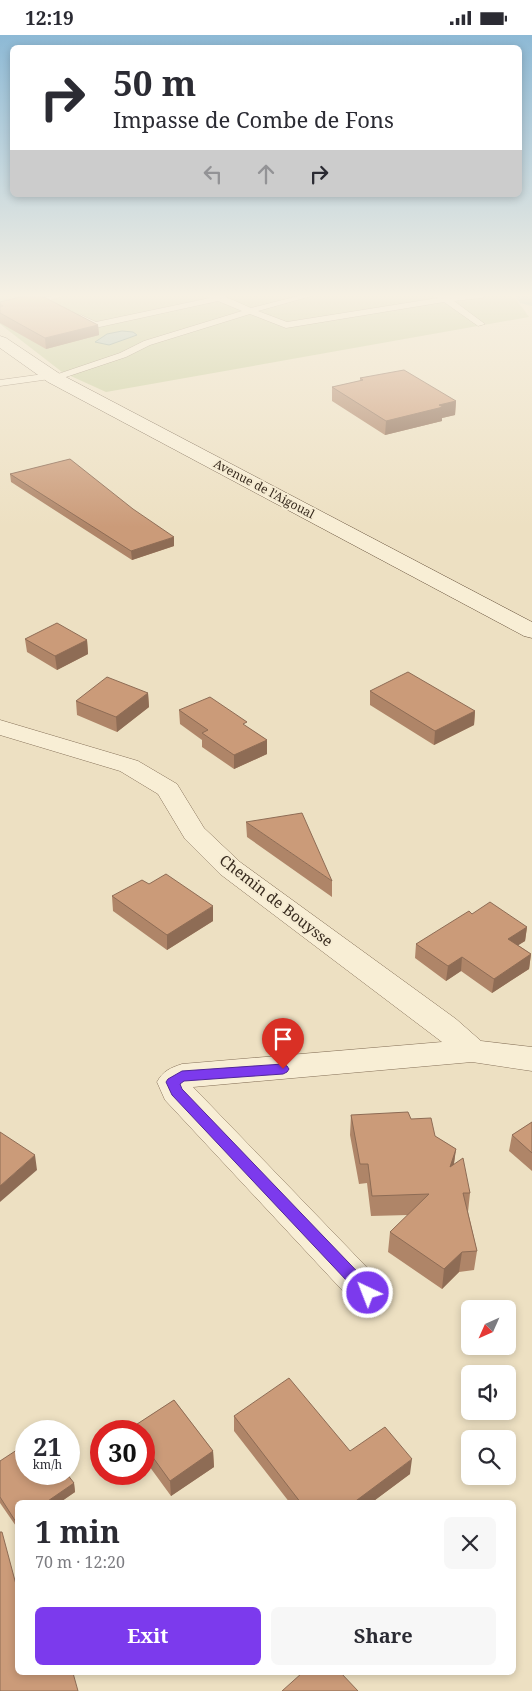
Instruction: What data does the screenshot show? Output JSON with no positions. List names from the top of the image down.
{
  "streets": {
    "street": ["Avenue de l'Aigoual", "Chemin de Bouysse"]
  },
  "north": "bottom left",
  "page": {
    "status": "12:19",
    "turn": ["50 m", "Impasse de Combe de Fons"],
    "speed": "21 km/h",
    "limit": "30",
    "heading": ["1 min", "70 m · 12:20"],
    "buttons": ["Exit", "Share"]
  }
}
